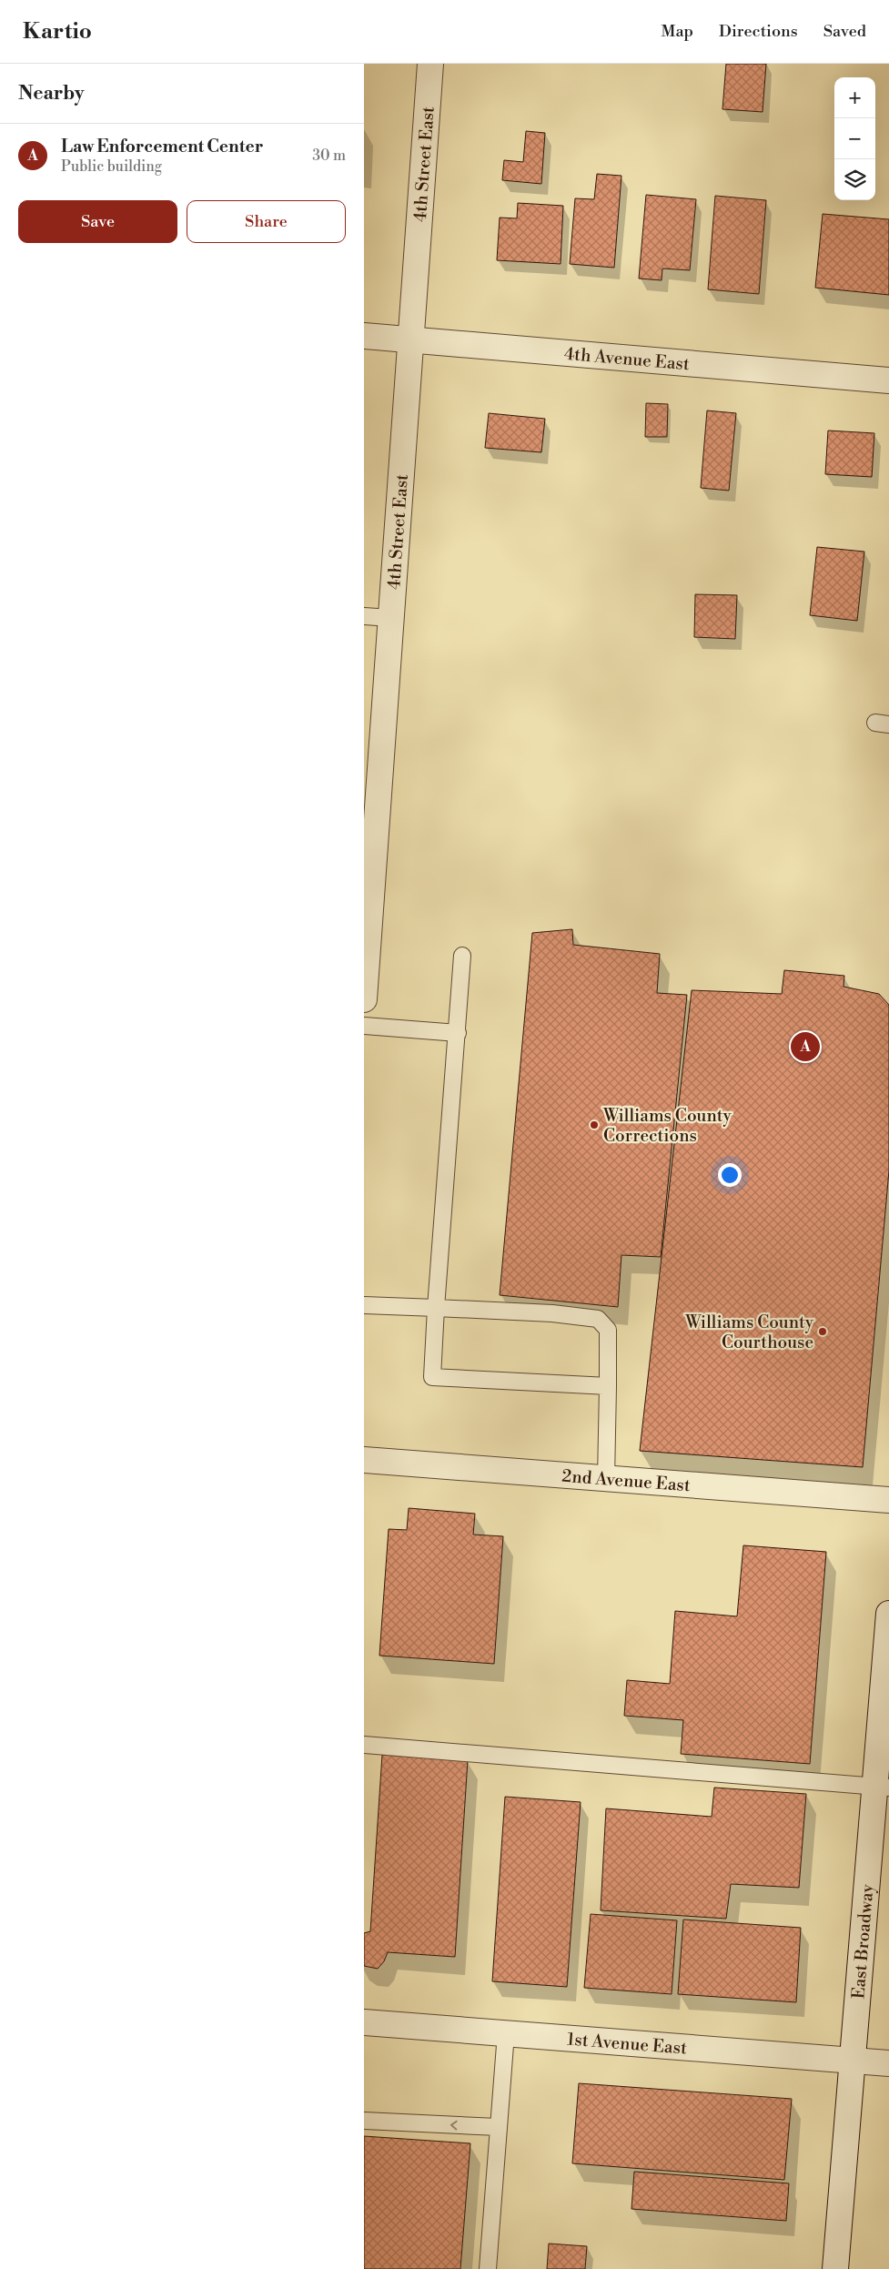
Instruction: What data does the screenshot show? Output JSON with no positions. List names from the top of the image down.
{
  "streets": {
    "street": [
      "4th Street East",
      "4th Avenue East",
      "2nd Avenue East",
      "East Broadway",
      "1st Avenue East"
    ]
  },
  "crossings": [
    ["4th Street East", "4th Avenue East"],
    ["East Broadway", "1st Avenue East"]
  ],
  "places": ["Williams County Corrections", "Williams County Courthouse"],
  "page": {
    "header": "Kartio",
    "nav": ["Map", "Directions", "Saved"],
    "heading": "Nearby",
    "map_buttons": ["+", "−"],
    "list": [
      {
        "mark": "A",
        "name": "Law Enforcement Center",
        "note": "Public building",
        "value": "30 m"
      }
    ],
    "buttons": ["Save", "Share"],
    "pins": "A"
  }
}
